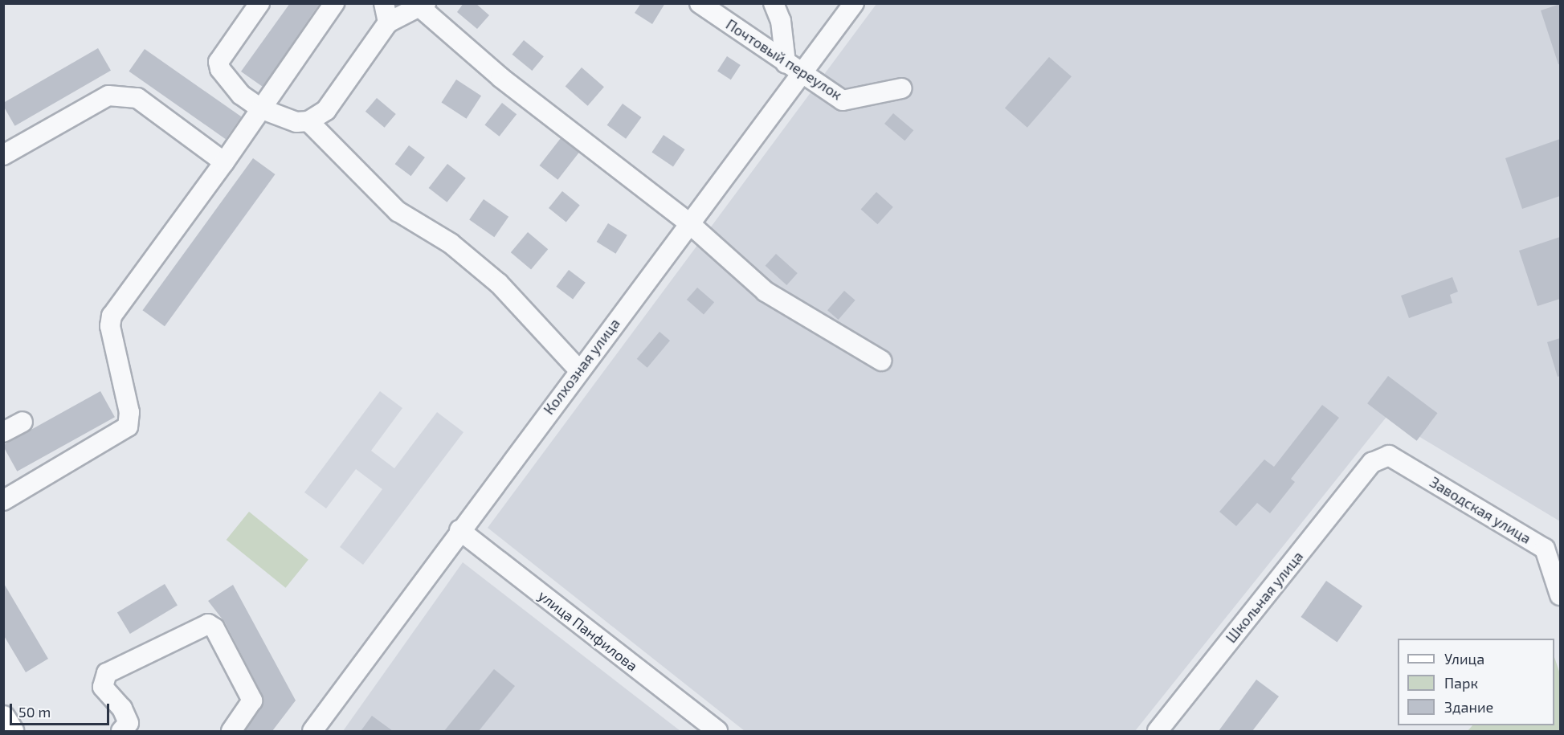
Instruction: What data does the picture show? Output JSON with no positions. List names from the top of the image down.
{
  "streets": {
    "street": [
      "Почтовый переулок",
      "Колхозная улица",
      "Заводская улица",
      "Школьная улица",
      "улица Панфилова"
    ]
  },
  "crossings": [
    ["Почтовый переулок", "Колхозная улица"],
    ["Колхозная улица", "улица Панфилова"],
    ["Заводская улица", "Школьная улица"]
  ],
  "legend": ["Улица", "Парк", "Здание"],
  "scale_bar": "50 m"
}
